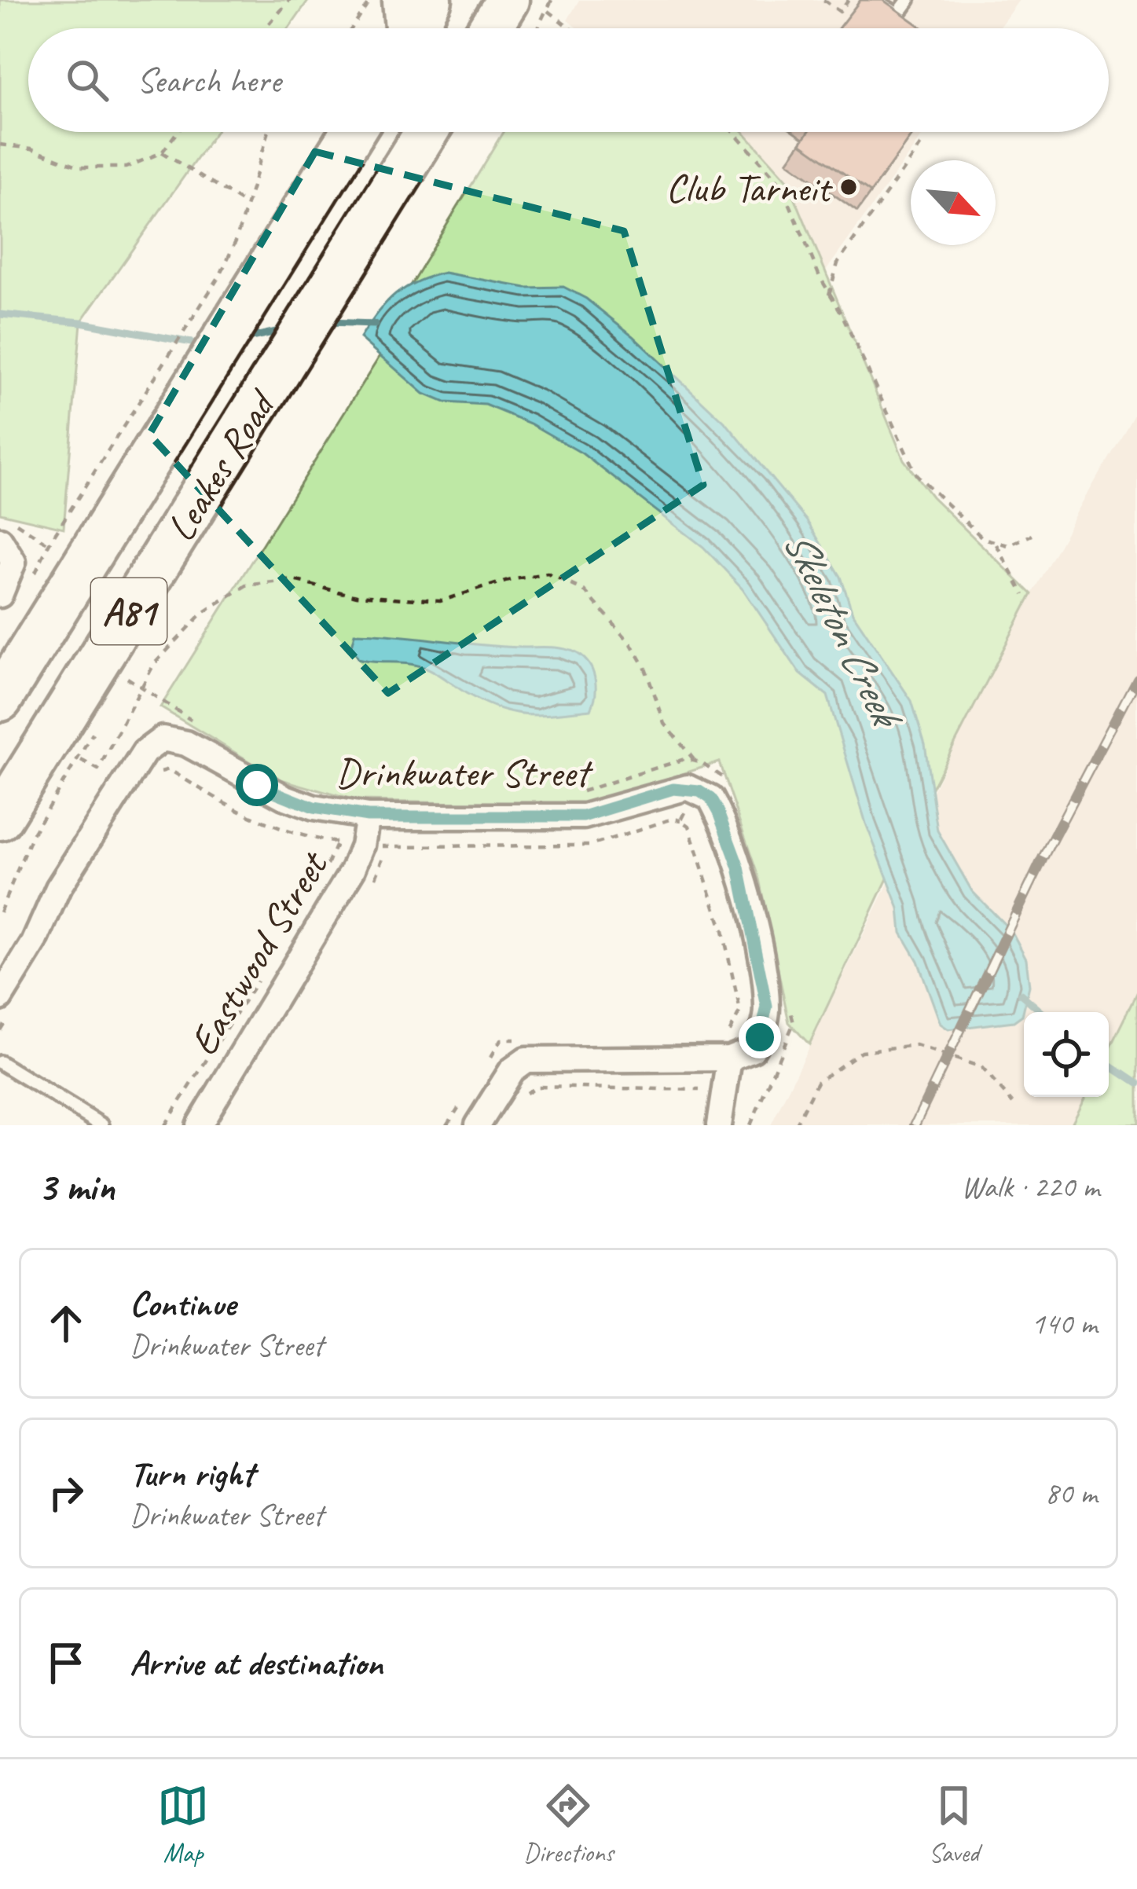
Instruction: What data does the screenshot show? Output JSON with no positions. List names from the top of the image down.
{
  "streets": {
    "highway": ["Leakes Road", "A81"],
    "street": ["Drinkwater Street", "Eastwood Street"]
  },
  "crossings": [
    ["Drinkwater Street", "Eastwood Street"]
  ],
  "water": ["Skeleton Creek"],
  "places": ["Club Tarneit"],
  "north": "bottom right",
  "page": {
    "search": "Search here",
    "heading": ["3 min", "Walk · 220 m"],
    "list": [
      ["Continue", "Drinkwater Street", "140 m"],
      ["Turn right", "Drinkwater Street", "80 m"],
      "Arrive at destination"
    ],
    "nav": ["Map", "Directions", "Saved"]
  }
}
